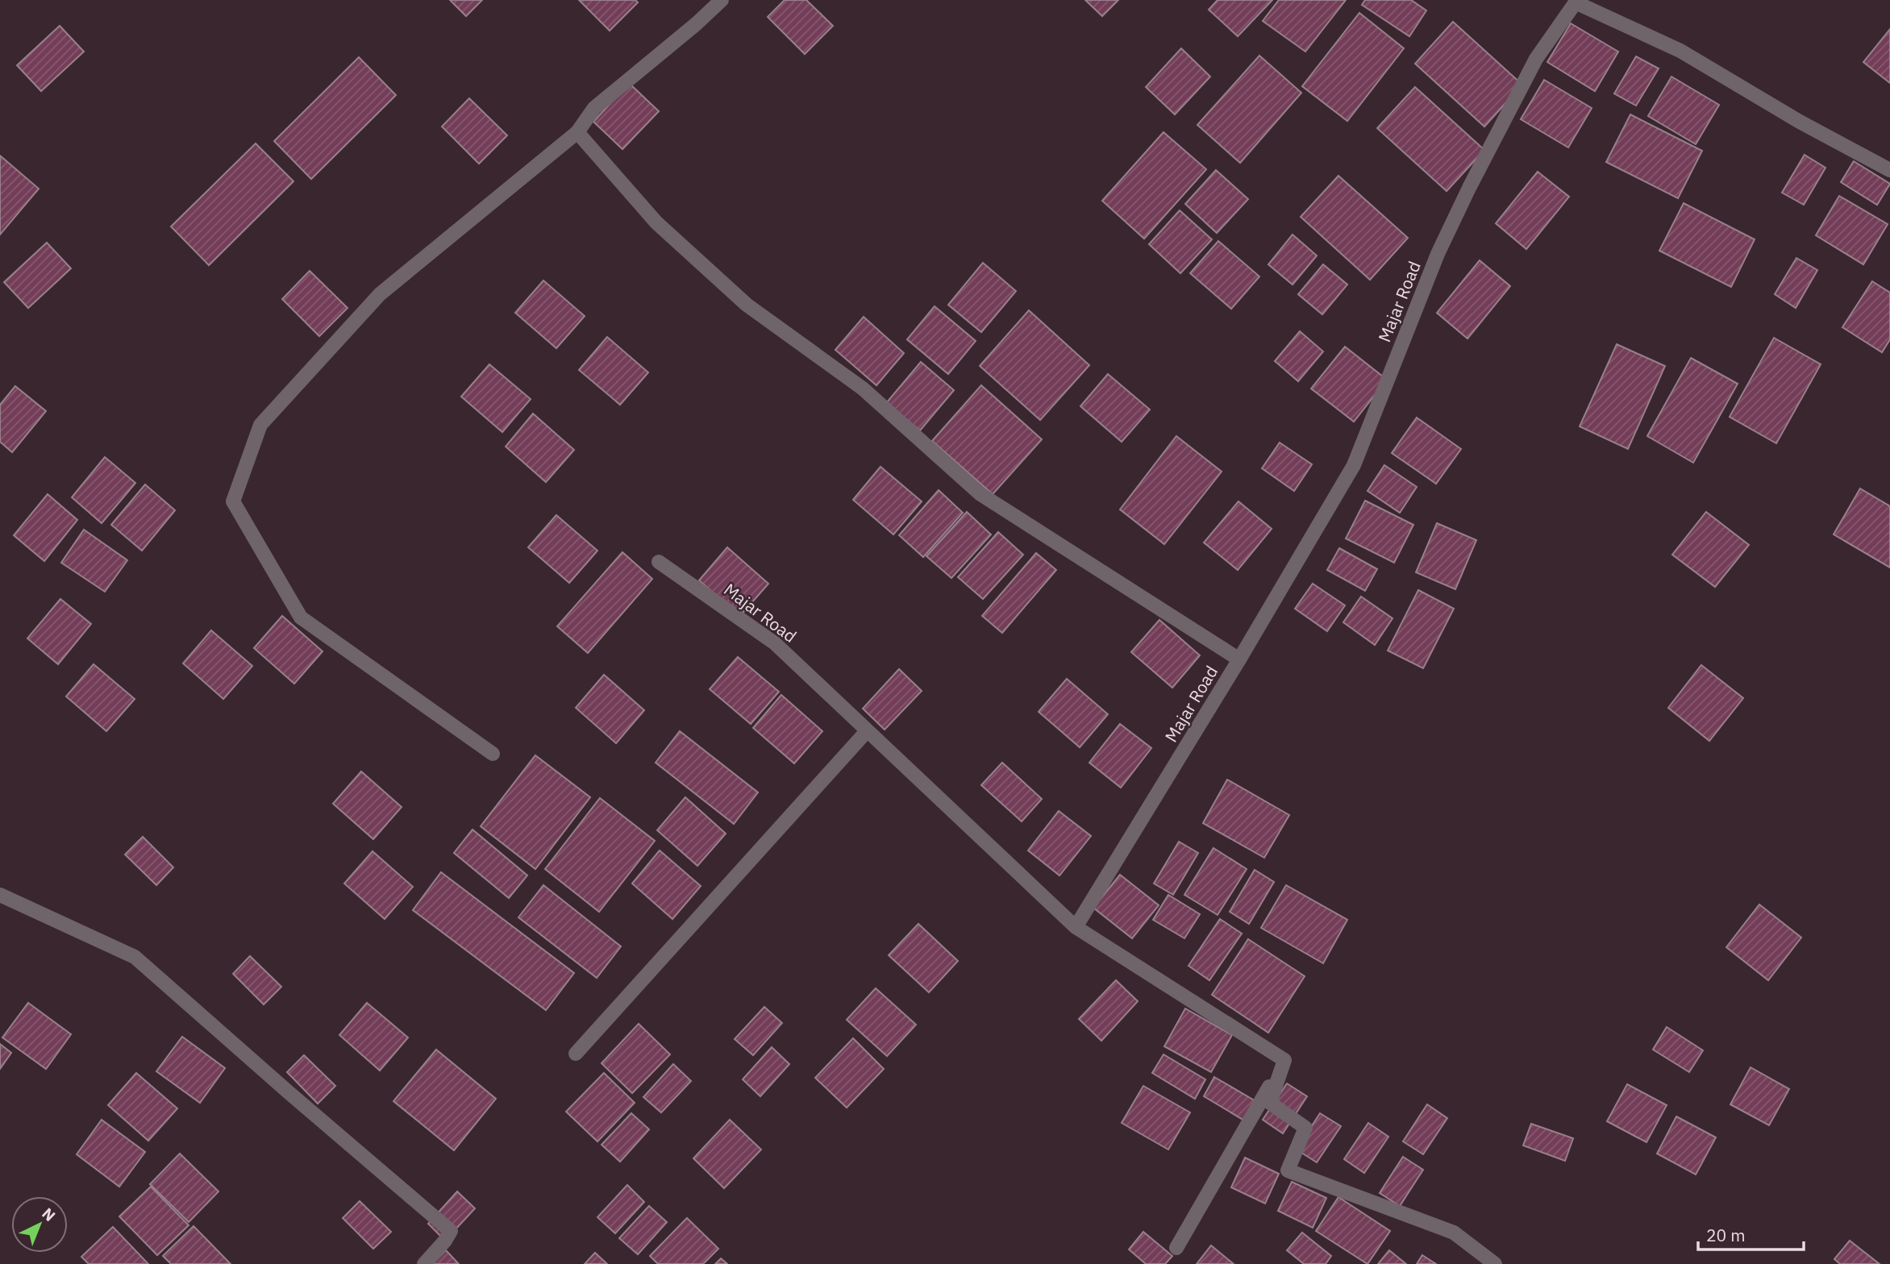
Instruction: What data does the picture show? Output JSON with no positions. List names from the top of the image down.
{
  "streets": {
    "street": ["Majar Road"]
  },
  "scale_bar": "20 m",
  "north": "top right"
}
